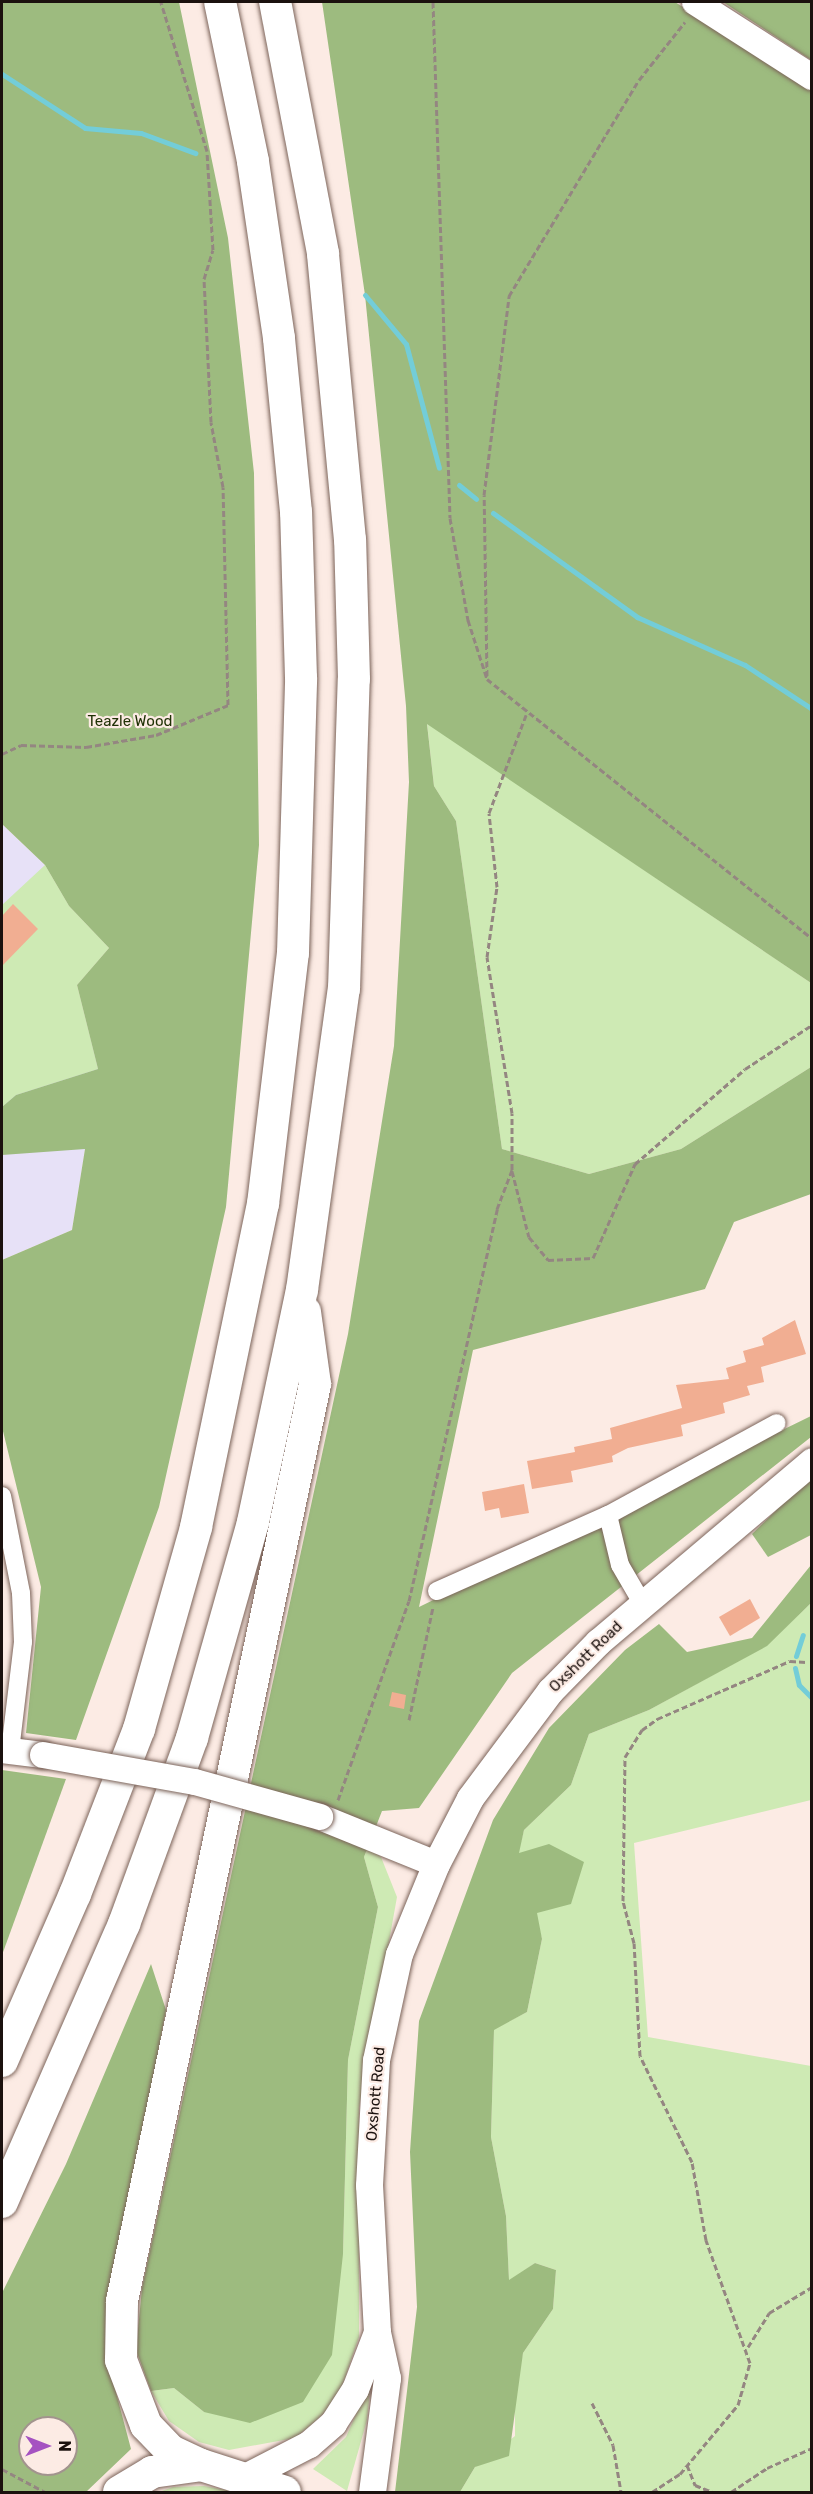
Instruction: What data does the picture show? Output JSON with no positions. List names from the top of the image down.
{
  "streets": {
    "main road": ["Oxshott Road"]
  },
  "parks": ["Teazle Wood"],
  "north": "right"
}
